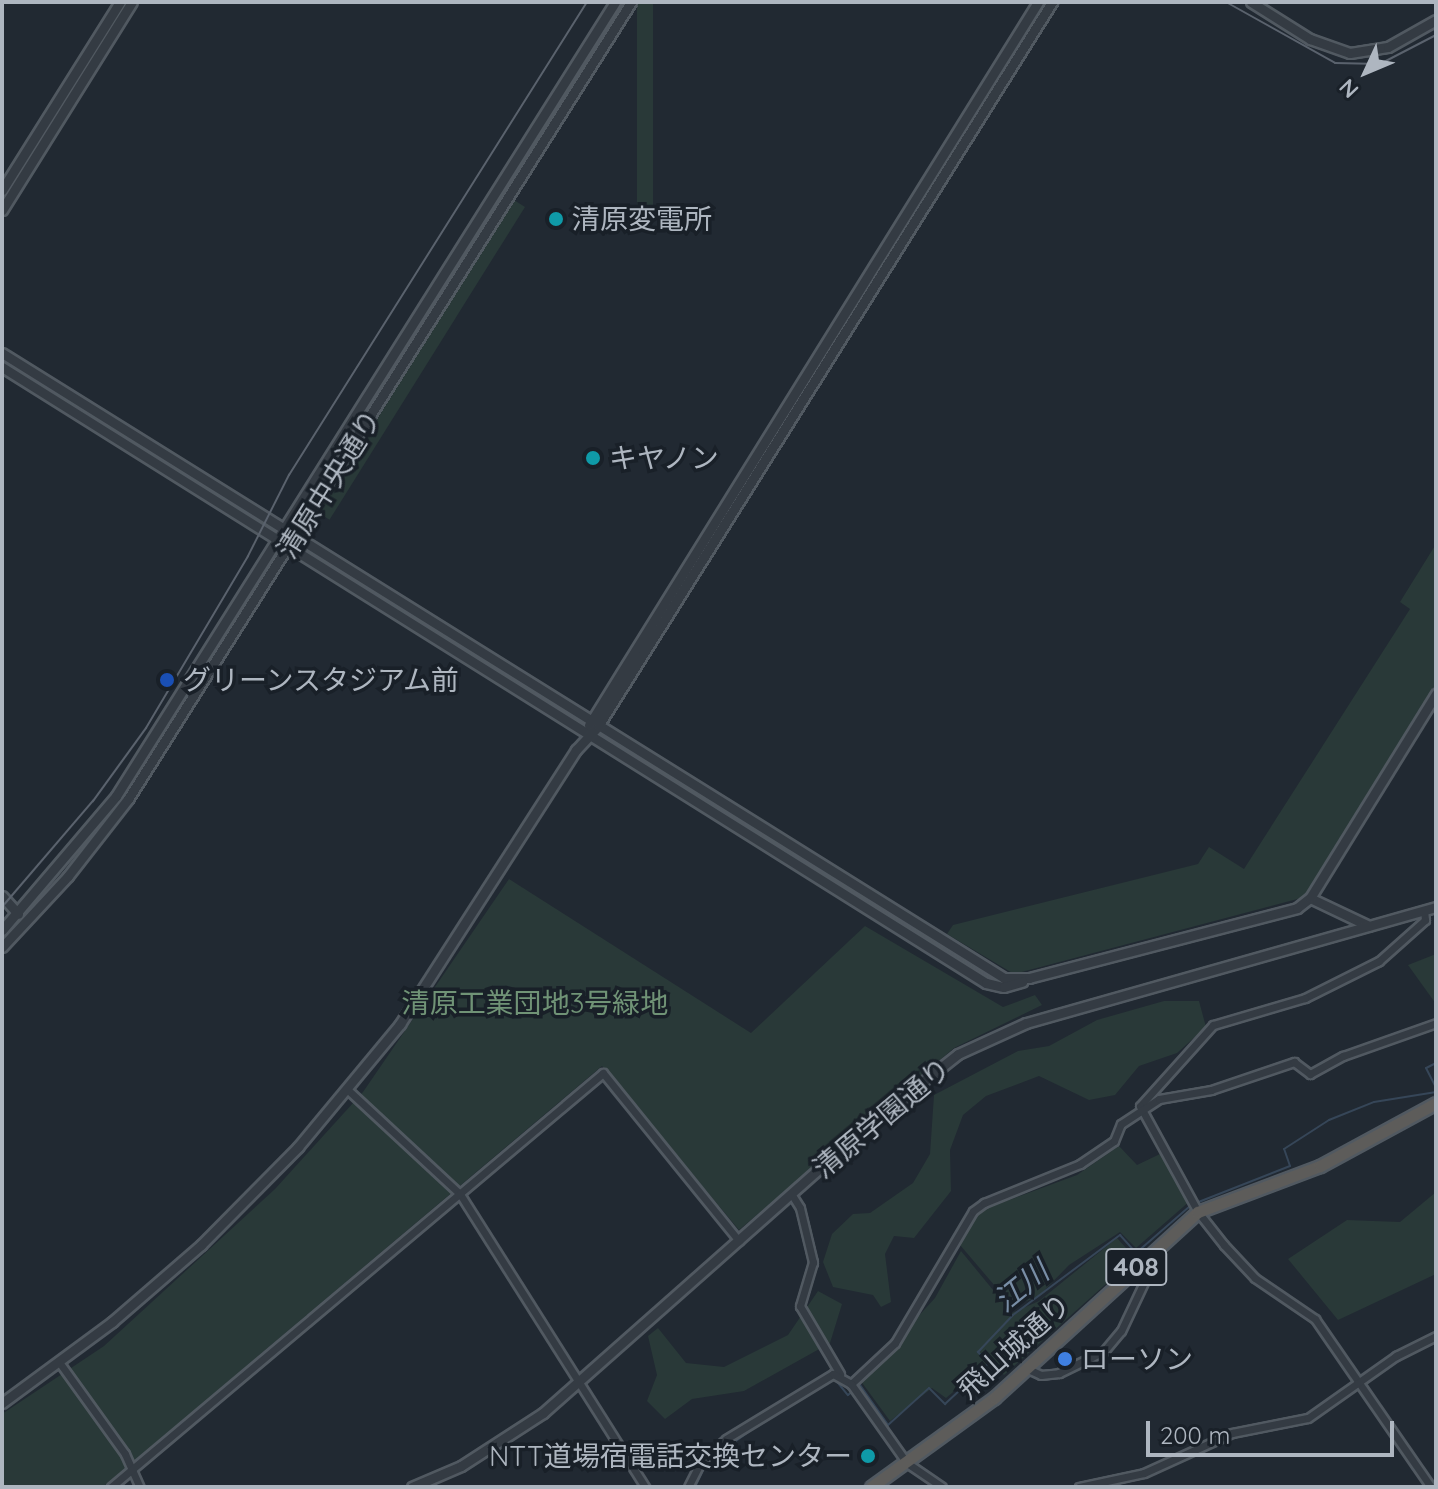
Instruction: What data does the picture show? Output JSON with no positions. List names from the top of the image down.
{
  "streets": {
    "highway": ["408", "飛山城通り"],
    "street": ["清原中央通り", "清原学園通り"]
  },
  "water": ["江川"],
  "parks": ["清原工業団地3号緑地"],
  "places": [
    "清原変電所",
    "キヤノン",
    "グリーンスタジアム前",
    "ローソン",
    "NTT道場宿電話交換センター"
  ],
  "scale_bar": "200 m",
  "north": "bottom left"
}
